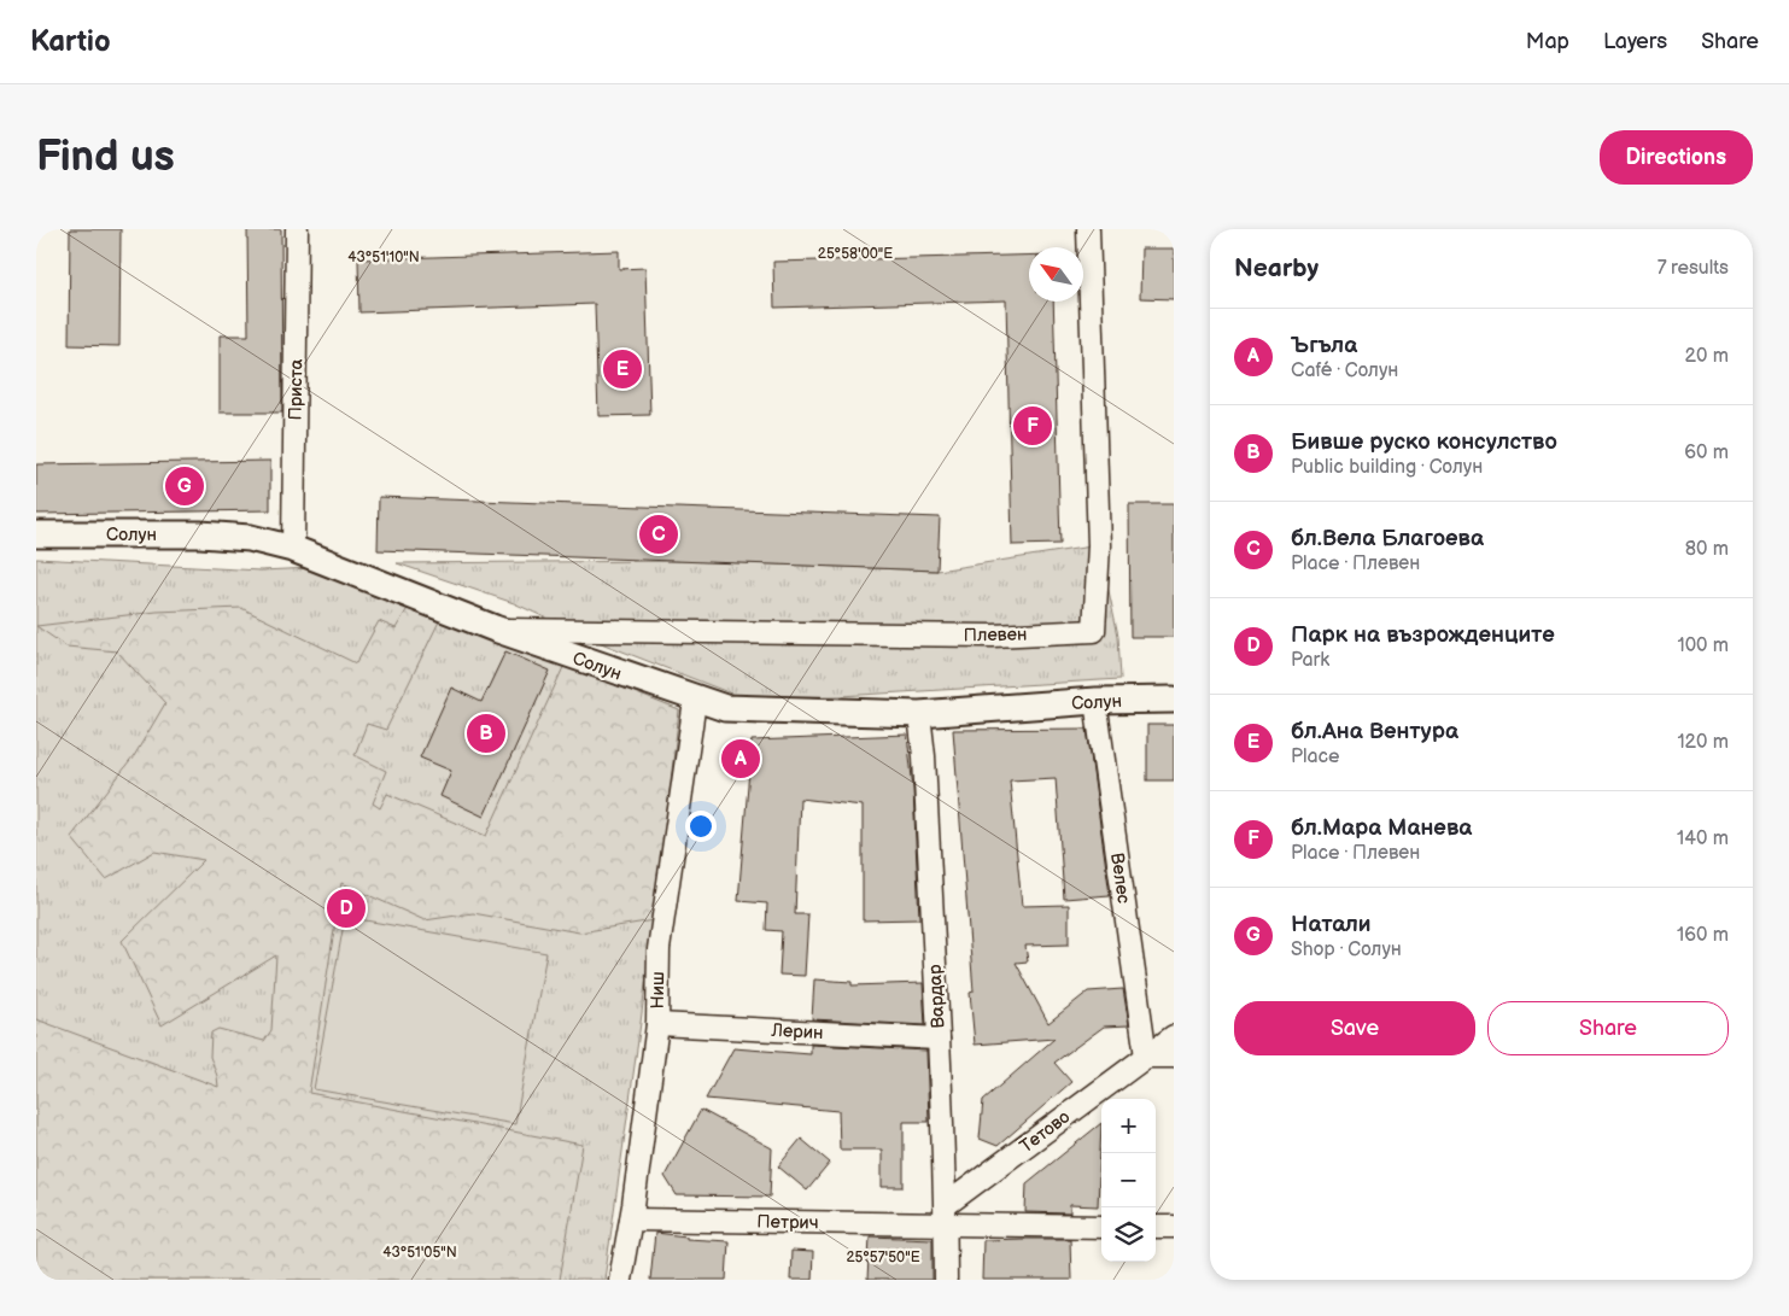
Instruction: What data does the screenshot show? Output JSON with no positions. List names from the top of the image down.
{
  "streets": {
    "street": [
      "Приста",
      "Солун",
      "Плевен",
      "Велес",
      "Ниш",
      "Вардар",
      "Лерин",
      "Тетово",
      "Петрич"
    ]
  },
  "crossings": [
    ["Приста", "Солун"],
    ["Солун", "Плевен"],
    ["Солун", "Велес"],
    ["Солун", "Ниш"],
    ["Солун", "Вардар"],
    ["Велес", "Тетово"],
    ["Ниш", "Лерин"],
    ["Ниш", "Петрич"],
    ["Вардар", "Лерин"],
    ["Вардар", "Тетово"],
    ["Вардар", "Петрич"],
    ["Тетово", "Петрич"]
  ],
  "north": "top left",
  "page": {
    "header": "Kartio",
    "nav": ["Map", "Layers", "Share"],
    "buttons": [
      "Directions",
      ["Save", "Share"]
    ],
    "title": "Find us",
    "heading": ["Nearby", "7 results"],
    "list": [
      {
        "mark": "A",
        "name": "Ъгъла",
        "note": "Café · Солун",
        "value": "20 m"
      },
      {
        "mark": "B",
        "name": "Бивше руско консулство",
        "note": "Public building · Солун",
        "value": "60 m"
      },
      {
        "mark": "C",
        "name": "бл.Вела Благоева",
        "note": "Place · Плевен",
        "value": "80 m"
      },
      {
        "mark": "D",
        "name": "Парк на възрожденците",
        "note": "Park",
        "value": "100 m"
      },
      {
        "mark": "E",
        "name": "бл.Ана Вентура",
        "note": "Place",
        "value": "120 m"
      },
      {
        "mark": "F",
        "name": "бл.Мара Манева",
        "note": "Place · Плевен",
        "value": "140 m"
      },
      {
        "mark": "G",
        "name": "Натали",
        "note": "Shop · Солун",
        "value": "160 m"
      }
    ],
    "pins": [
      "E",
      "F",
      "G",
      "C",
      "B",
      "A",
      "D"
    ],
    "map_buttons": ["+", "−"]
  },
  "coordinates": [
    "25°58'00\"E",
    "43°51'10\"N",
    "43°51'05\"N",
    "25°57'50\"E"
  ]
}
